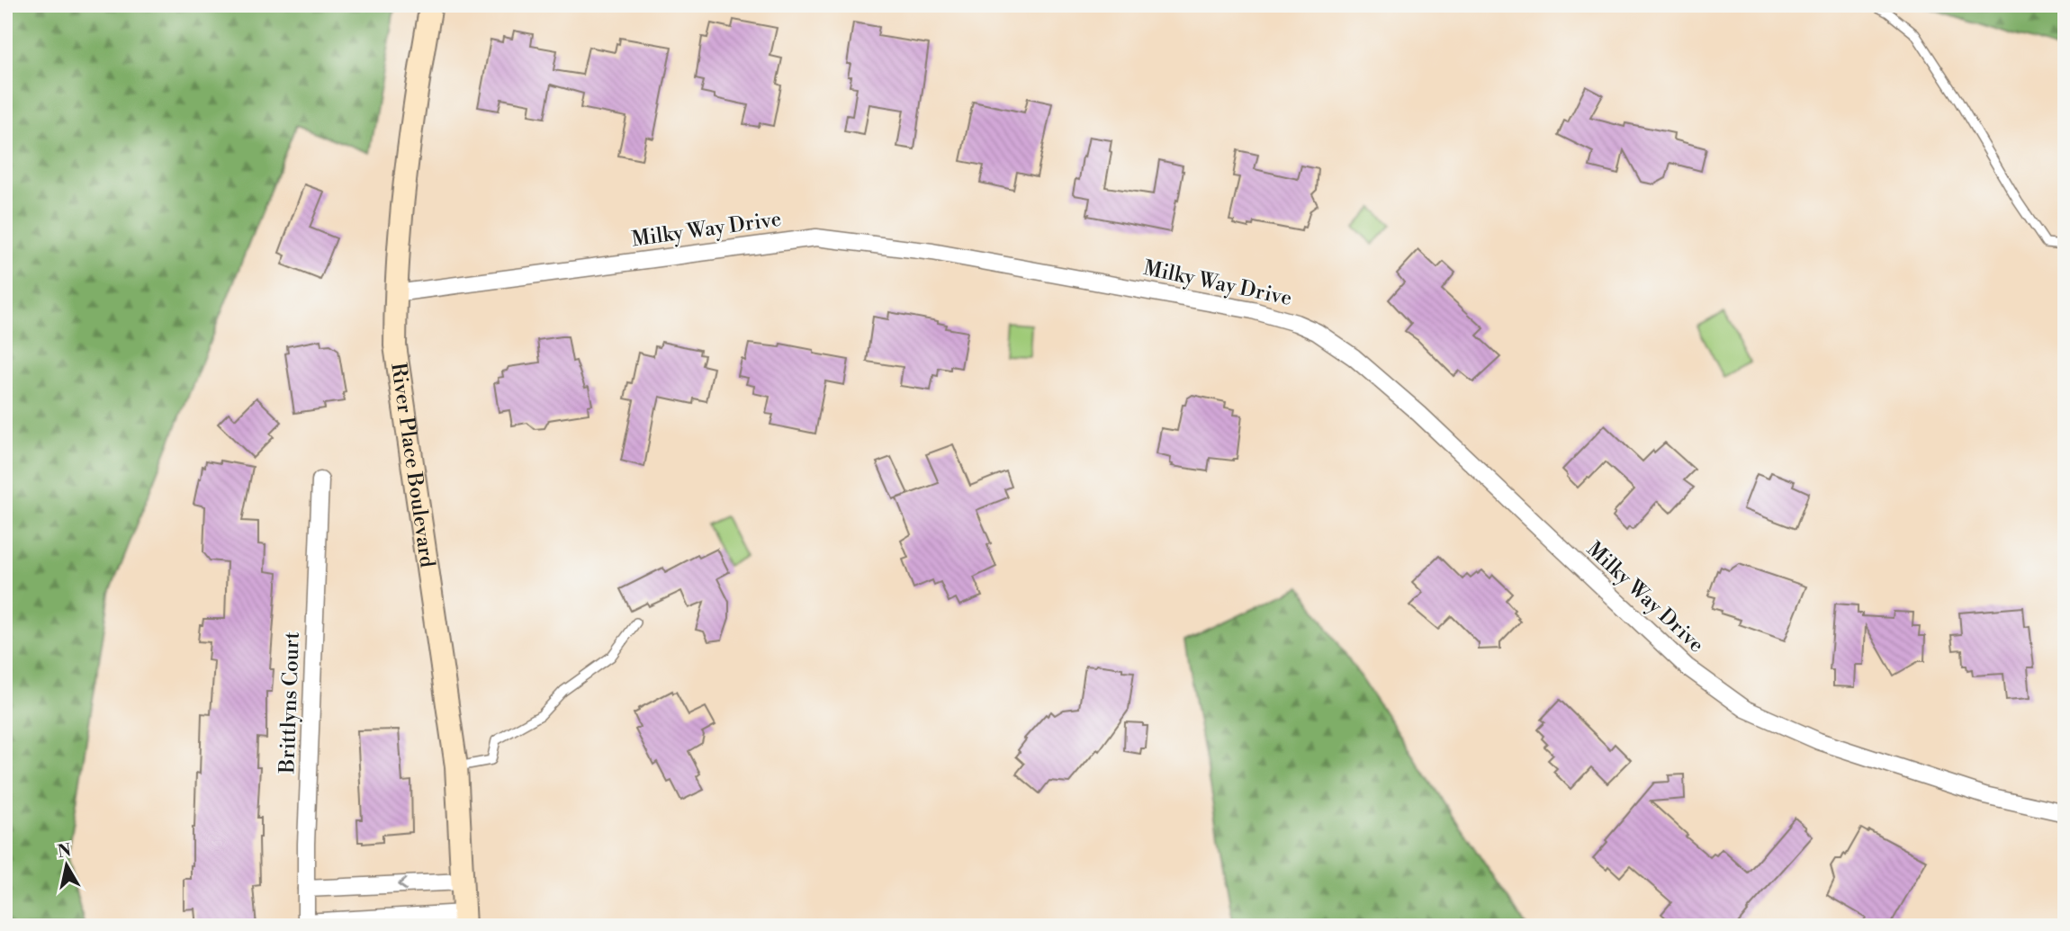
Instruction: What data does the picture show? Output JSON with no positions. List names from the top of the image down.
{
  "streets": {
    "street": ["Milky Way Drive", "River Place Boulevard", "Brittlyns Court"]
  },
  "crossings": [
    ["Milky Way Drive", "River Place Boulevard"]
  ],
  "north": "top"
}
